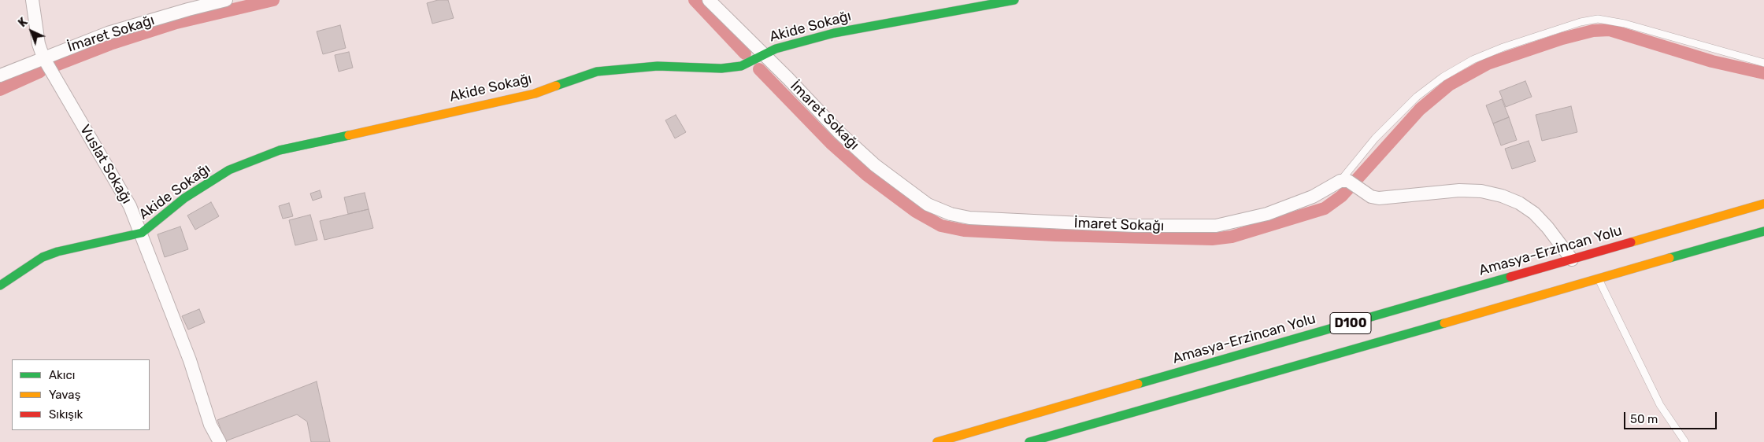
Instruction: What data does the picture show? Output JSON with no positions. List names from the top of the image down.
{
  "streets": {
    "main road": ["Akide Sokağı", "Amasya-Erzincan Yolu", "D100"],
    "street": ["İmaret Sokağı", "Vuslat Sokağı"]
  },
  "crossings": [
    ["Akide Sokağı", "İmaret Sokağı"],
    ["Akide Sokağı", "Vuslat Sokağı"],
    ["İmaret Sokağı", "Vuslat Sokağı"]
  ],
  "legend": ["Akıcı", "Yavaş", "Sıkışık"],
  "scale_bar": "50 m",
  "north": "top left"
}
